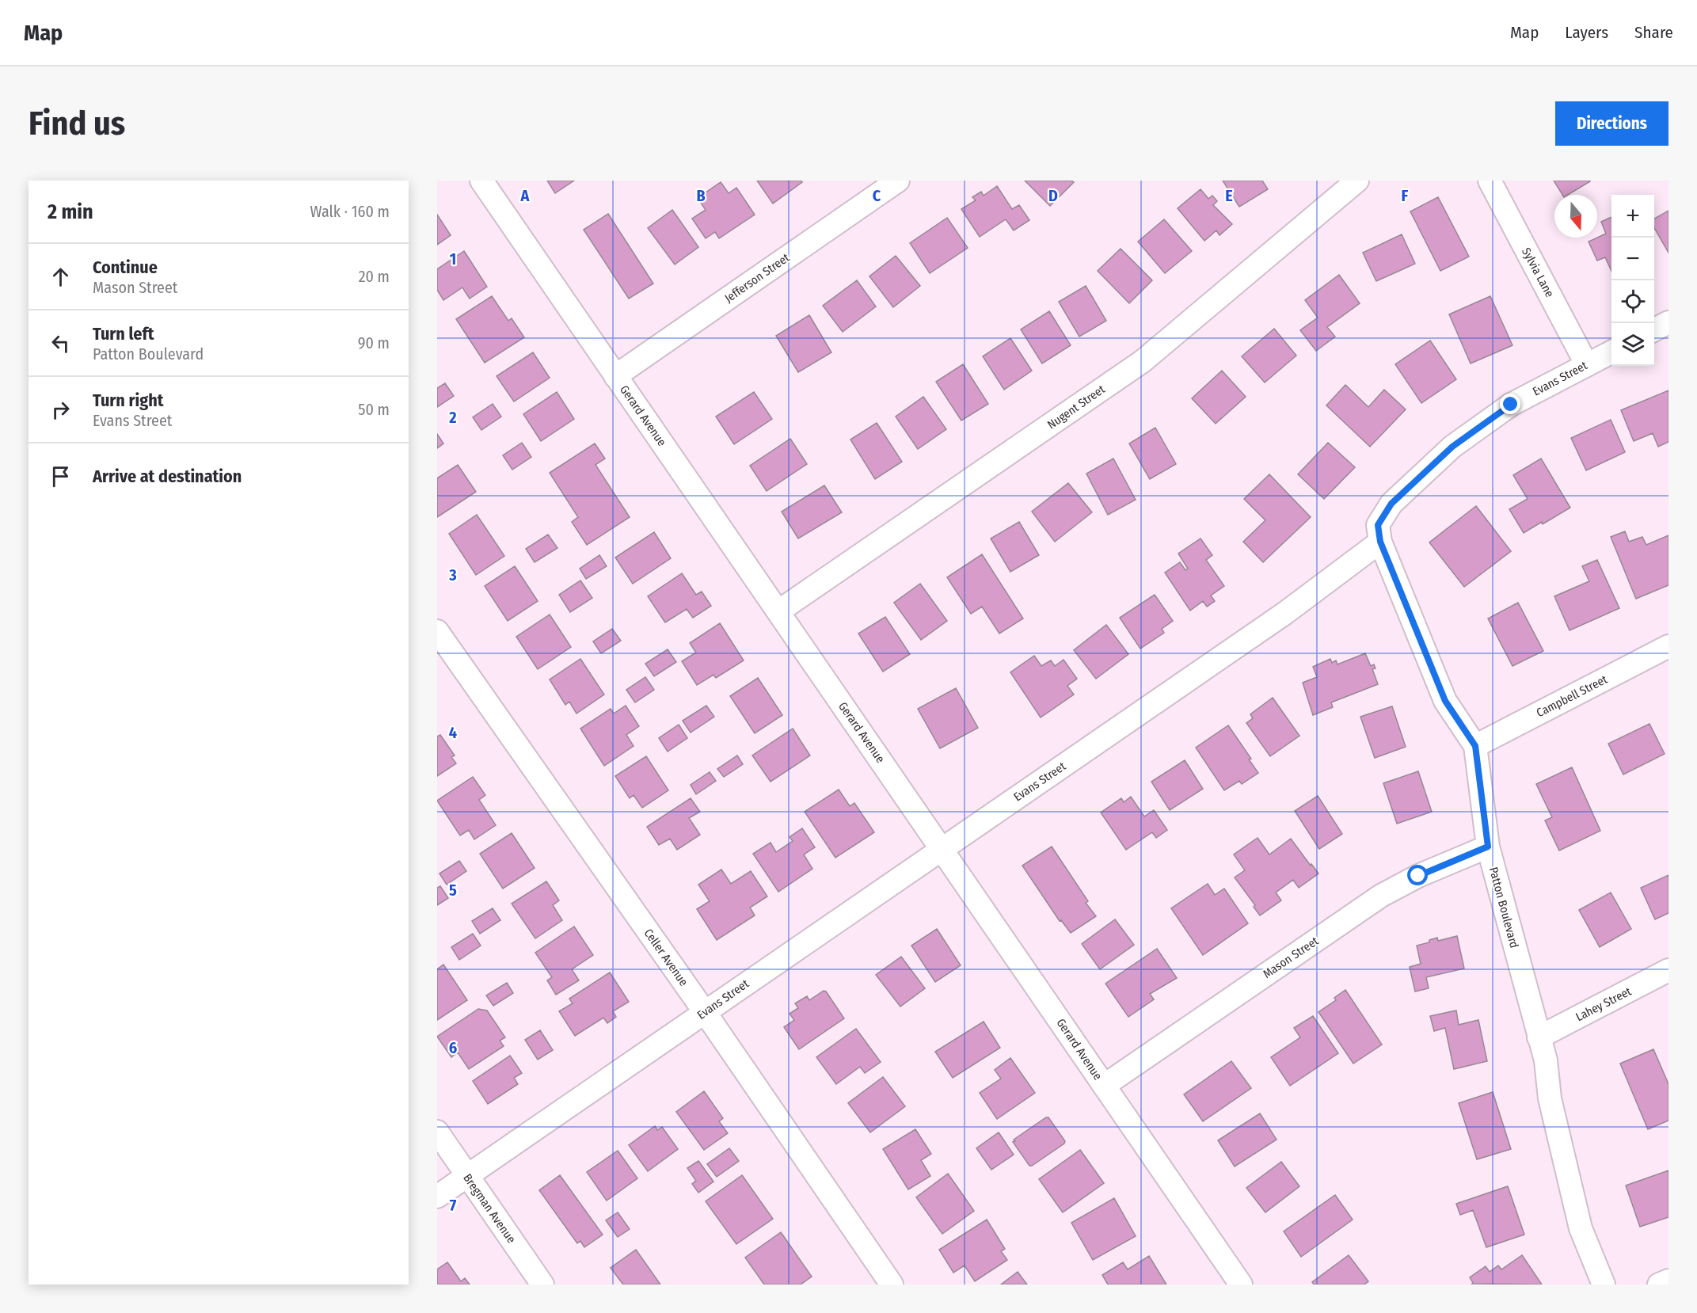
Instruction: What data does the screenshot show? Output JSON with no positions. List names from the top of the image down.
{
  "streets": {
    "street": [
      "Sylvia Lane",
      "Jefferson Street",
      "Evans Street",
      "Nugent Street",
      "Gerard Avenue",
      "Campbell Street",
      "Patton Boulevard",
      "Celler Avenue",
      "Mason Street",
      "Lahey Street",
      "Bregman Avenue"
    ]
  },
  "crossings": [
    ["Sylvia Lane", "Evans Street"],
    ["Jefferson Street", "Gerard Avenue"],
    ["Evans Street", "Gerard Avenue"],
    ["Evans Street", "Patton Boulevard"],
    ["Evans Street", "Celler Avenue"],
    ["Evans Street", "Bregman Avenue"],
    ["Nugent Street", "Gerard Avenue"],
    ["Gerard Avenue", "Mason Street"],
    ["Campbell Street", "Patton Boulevard"],
    ["Patton Boulevard", "Mason Street"],
    ["Patton Boulevard", "Lahey Street"]
  ],
  "north": "bottom",
  "page": {
    "header": "Map",
    "nav": ["Map", "Layers", "Share"],
    "buttons": "Directions",
    "title": "Find us",
    "heading": ["2 min", "Walk · 160 m"],
    "map_buttons": ["+", "−"],
    "list": [
      ["Continue", "Mason Street", "20 m"],
      ["Turn left", "Patton Boulevard", "90 m"],
      ["Turn right", "Evans Street", "50 m"],
      "Arrive at destination"
    ]
  },
  "grid": {
    "columns": [
      "A",
      "B",
      "C",
      "D",
      "E",
      "F"
    ],
    "rows": [
      "1",
      "2",
      "3",
      "4",
      "5",
      "6",
      "7"
    ]
  }
}
